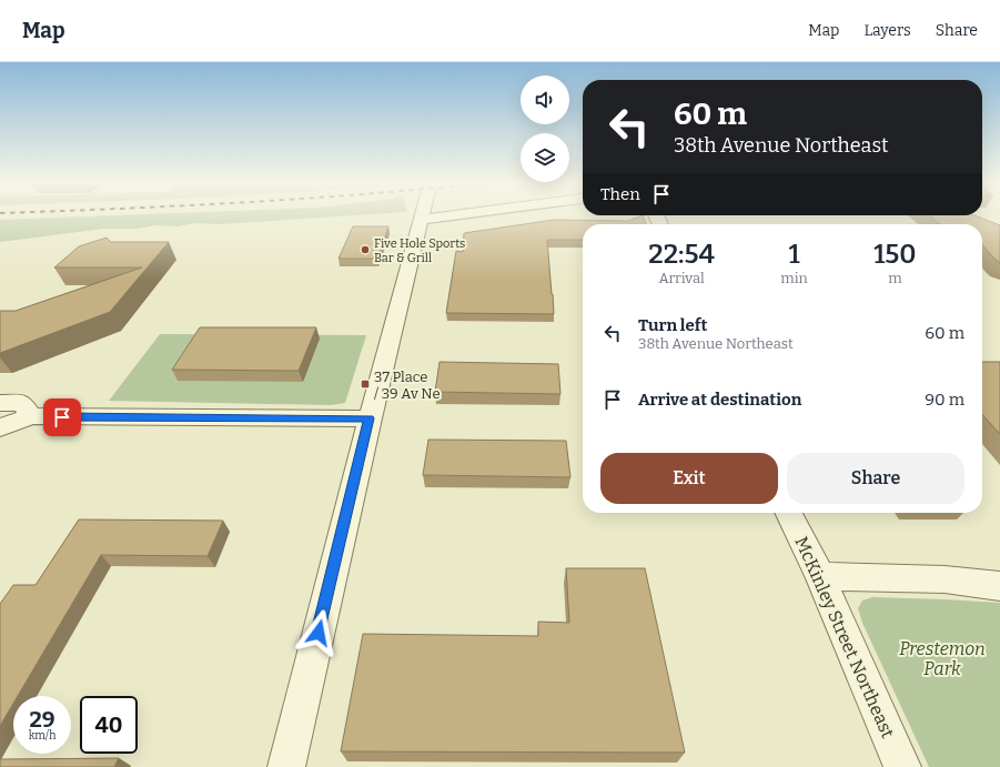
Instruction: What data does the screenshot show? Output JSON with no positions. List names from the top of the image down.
{
  "streets": {
    "street": ["McKinley Street Northeast"]
  },
  "parks": ["Prestemon Park"],
  "places": {
    "other": ["Five Hole Sports Bar & Grill"],
    "transit": ["37 Place / 39 Av Ne"]
  },
  "page": {
    "header": "Map",
    "nav": ["Map", "Layers", "Share"],
    "turn": ["60 m", "38th Avenue Northeast"],
    "then": "Then",
    "eta": [
      "22:54",
      "Arrival",
      "1",
      "min",
      "150",
      "m"
    ],
    "list": [
      {
        "name": "Turn left",
        "note": "38th Avenue Northeast",
        "value": "60 m"
      },
      {
        "name": "Arrive at destination",
        "value": "90 m"
      }
    ],
    "buttons": ["Exit", "Share"],
    "speed": "29 km/h",
    "limit": "40"
  }
}
